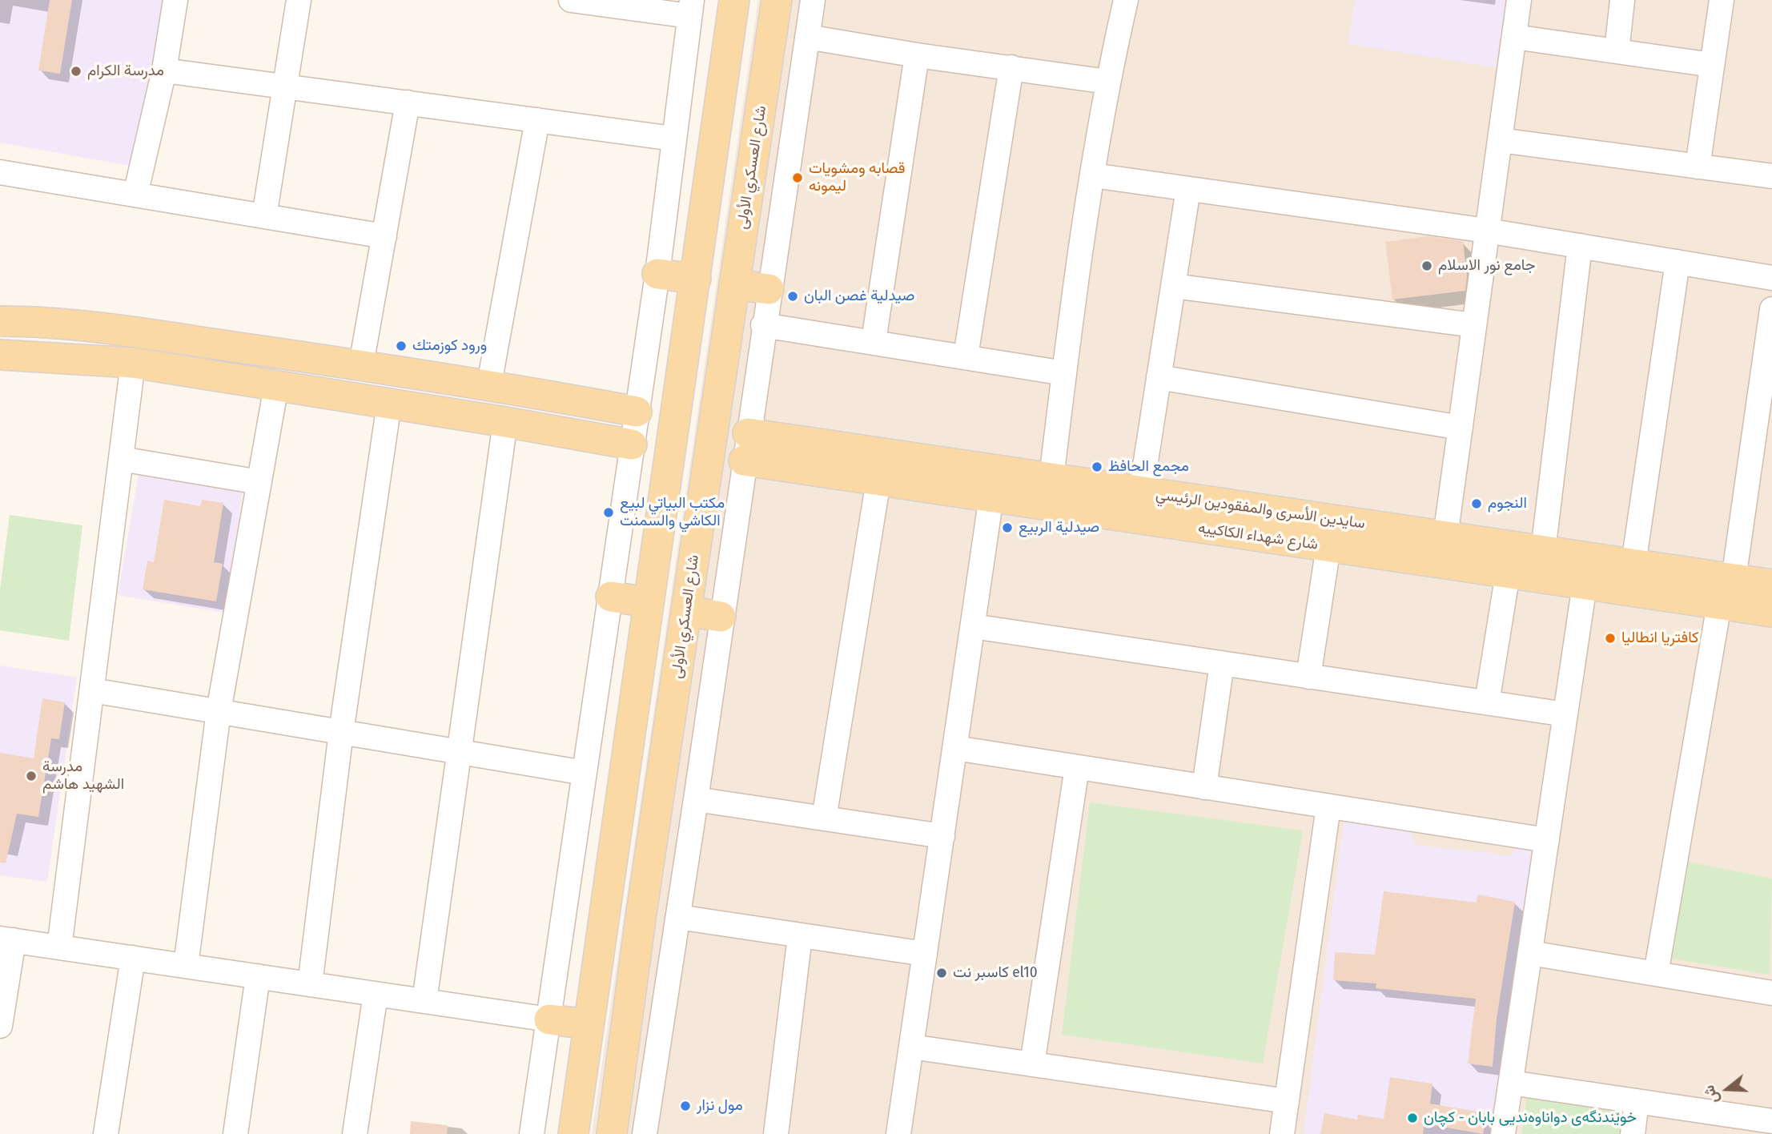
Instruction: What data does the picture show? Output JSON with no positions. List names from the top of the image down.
{
  "streets": {
    "main road": ["شارع العسكري الأولى", "سايدين الأسرى والمفقودين الرئيسي", "شارع شهداء الكاكييه"]
  },
  "crossings": [
    ["سايدين الأسرى والمفقودين الرئيسي", "شارع شهداء الكاكييه"]
  ],
  "places": [
    "مدرسة الكرام",
    "قصابه ومشويات ليمونه",
    "جامع نور الاسلام",
    "صيدلية غصن البان",
    "ورود كوزمتك",
    "مجمع الحافظ",
    "النجوم",
    "مكتب البياتي لبيع الكاشي والسمنت",
    "صيدلية الربيع",
    "كافتريا انطاليا",
    "مدرسة الشهيد هاشم",
    "كاسبر نت el10",
    "مول نزار",
    "خوێندنگەی دواناوەندیی بابان - کچان"
  ],
  "north": "left"
}
